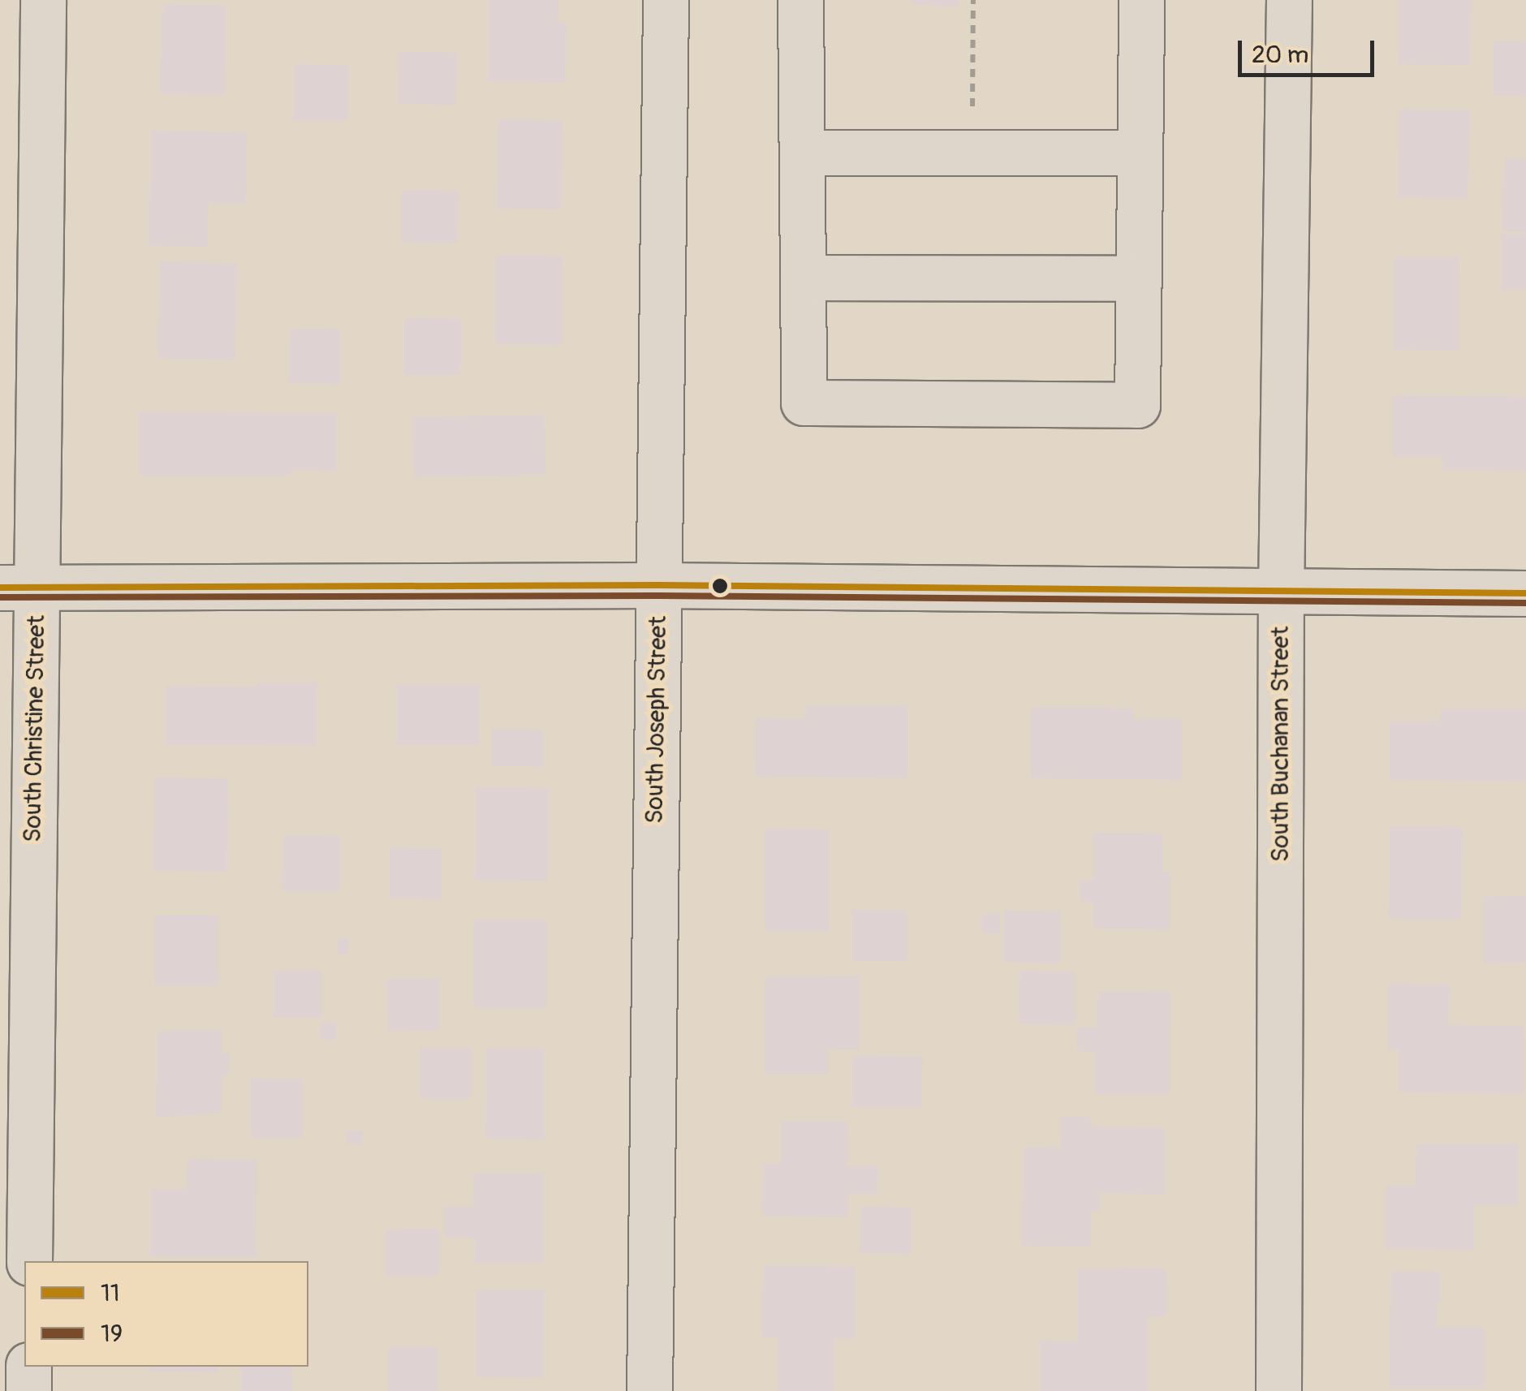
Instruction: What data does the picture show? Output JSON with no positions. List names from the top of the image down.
{
  "streets": {
    "street": ["South Joseph Street", "South Christine Street", "South Buchanan Street"]
  },
  "lines": ["transit line 11", "transit line 19"],
  "legend": ["11", "19"],
  "scale_bar": "20 m"
}
